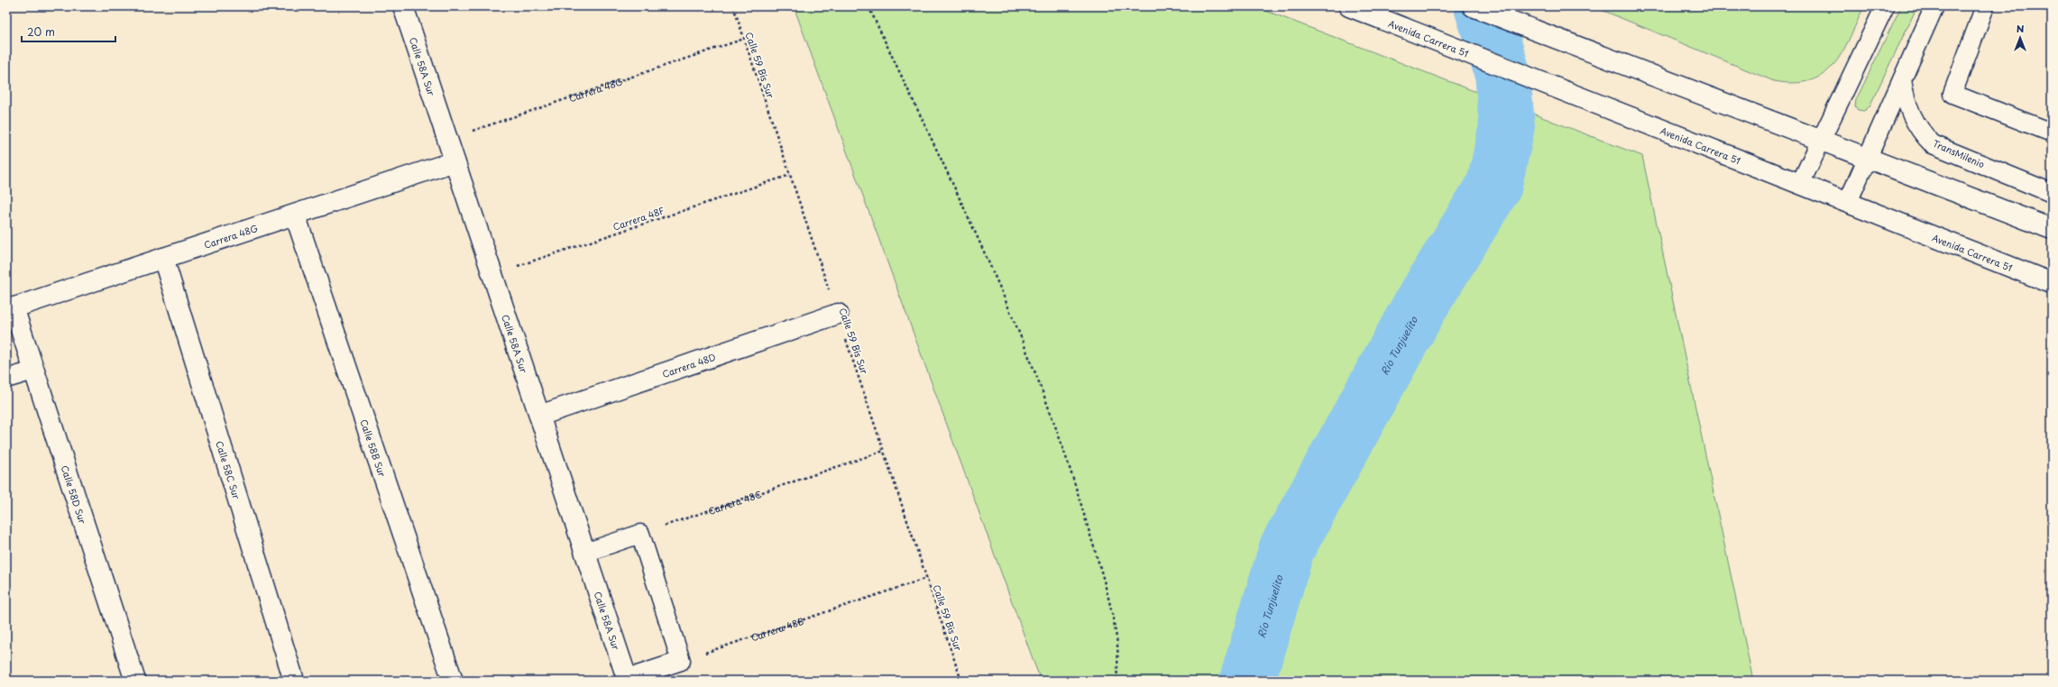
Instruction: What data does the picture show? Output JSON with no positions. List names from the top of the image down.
{
  "streets": {
    "street": [
      "Avenida Carrera 51",
      "Calle 58A Sur",
      "Carrera 48G",
      "Carrera 48D",
      "Calle 58B Sur",
      "Calle 58C Sur",
      "Calle 58D Sur"
    ],
    "lane": ["TransMilenio"],
    "path": [
      "Calle 59 Bis Sur",
      "Carrera 48F",
      "Carrera 48C",
      "Carrera 48B"
    ]
  },
  "crossings": [
    ["Calle 59 Bis Sur", "Carrera 48G"],
    ["Calle 59 Bis Sur", "Carrera 48F"],
    ["Calle 59 Bis Sur", "Carrera 48D"],
    ["Calle 59 Bis Sur", "Carrera 48C"],
    ["Calle 59 Bis Sur", "Carrera 48B"],
    ["Calle 58A Sur", "Carrera 48G"],
    ["Calle 58A Sur", "Carrera 48F"],
    ["Calle 58A Sur", "Carrera 48D"],
    ["Carrera 48G", "Calle 58B Sur"],
    ["Carrera 48G", "Calle 58C Sur"],
    ["Carrera 48G", "Calle 58D Sur"]
  ],
  "water": ["Río Tunjuelito"],
  "scale_bar": "20 m",
  "north": "top"
}
